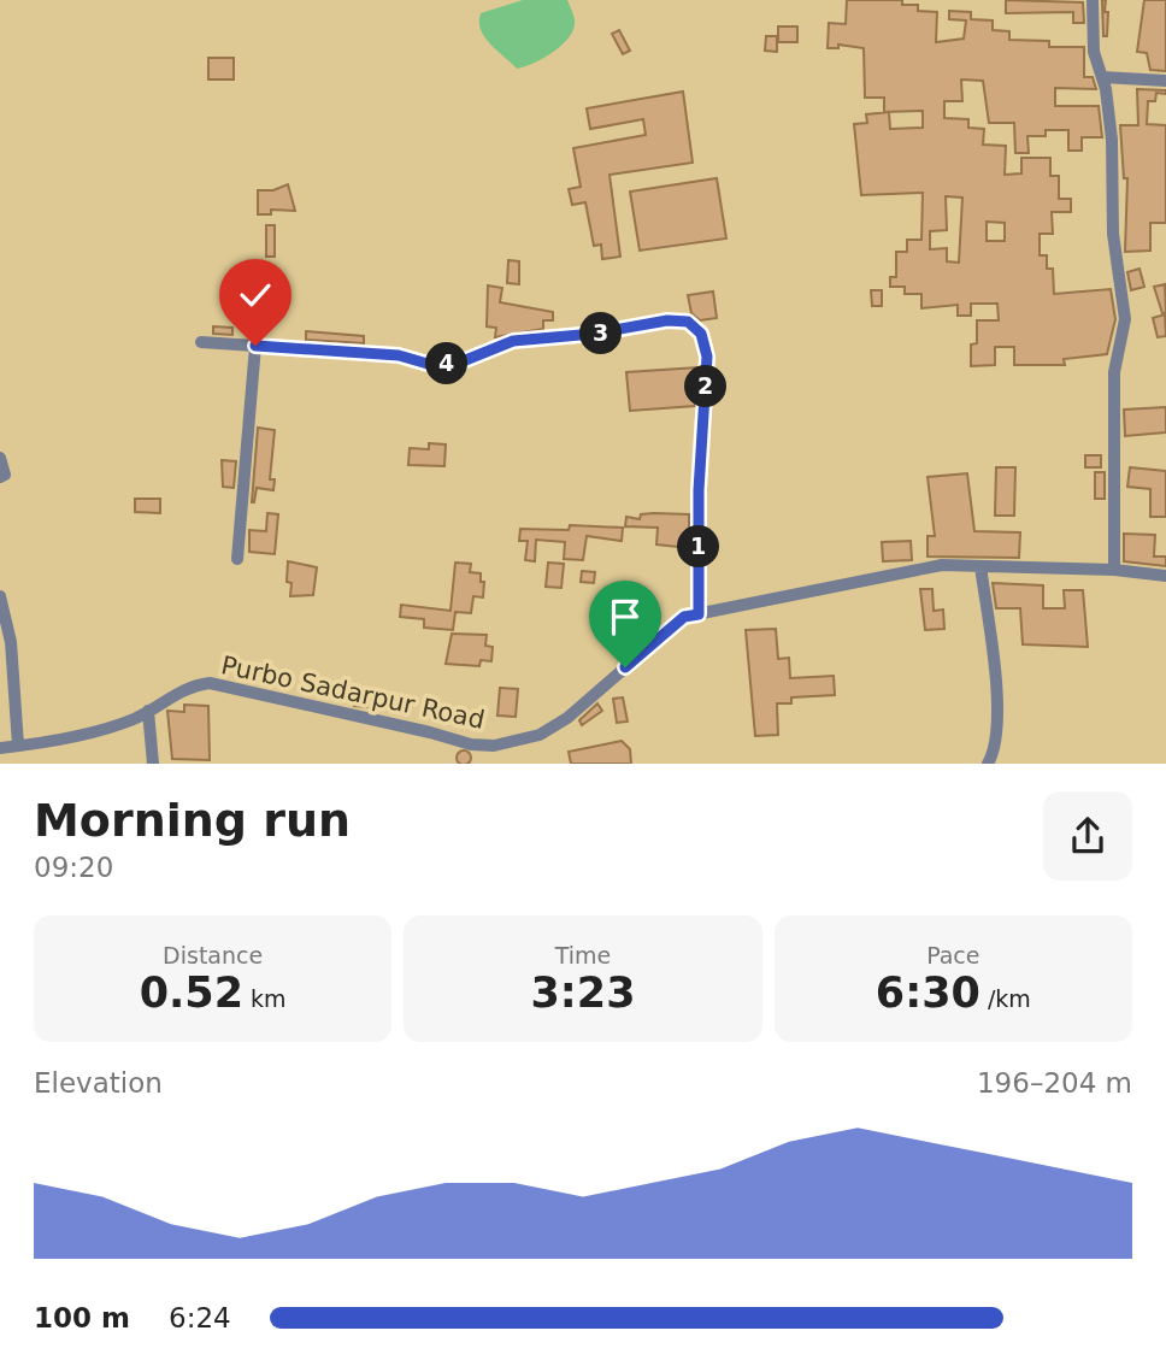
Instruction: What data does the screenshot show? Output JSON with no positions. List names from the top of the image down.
{
  "streets": {
    "street": ["Purbo Sadarpur Road"]
  },
  "page": {
    "pins": [
      "3",
      "4",
      "2",
      "1"
    ],
    "heading": ["Morning run", "09:20"],
    "stats": [
      ["Distance", "0.52 km"],
      ["Time", "3:23"],
      ["Pace", "6:30 /km"]
    ],
    "chart": ["Elevation", "196–204 m"],
    "list": [
      {
        "name": "100 m",
        "note": "6:24"
      }
    ]
  }
}
